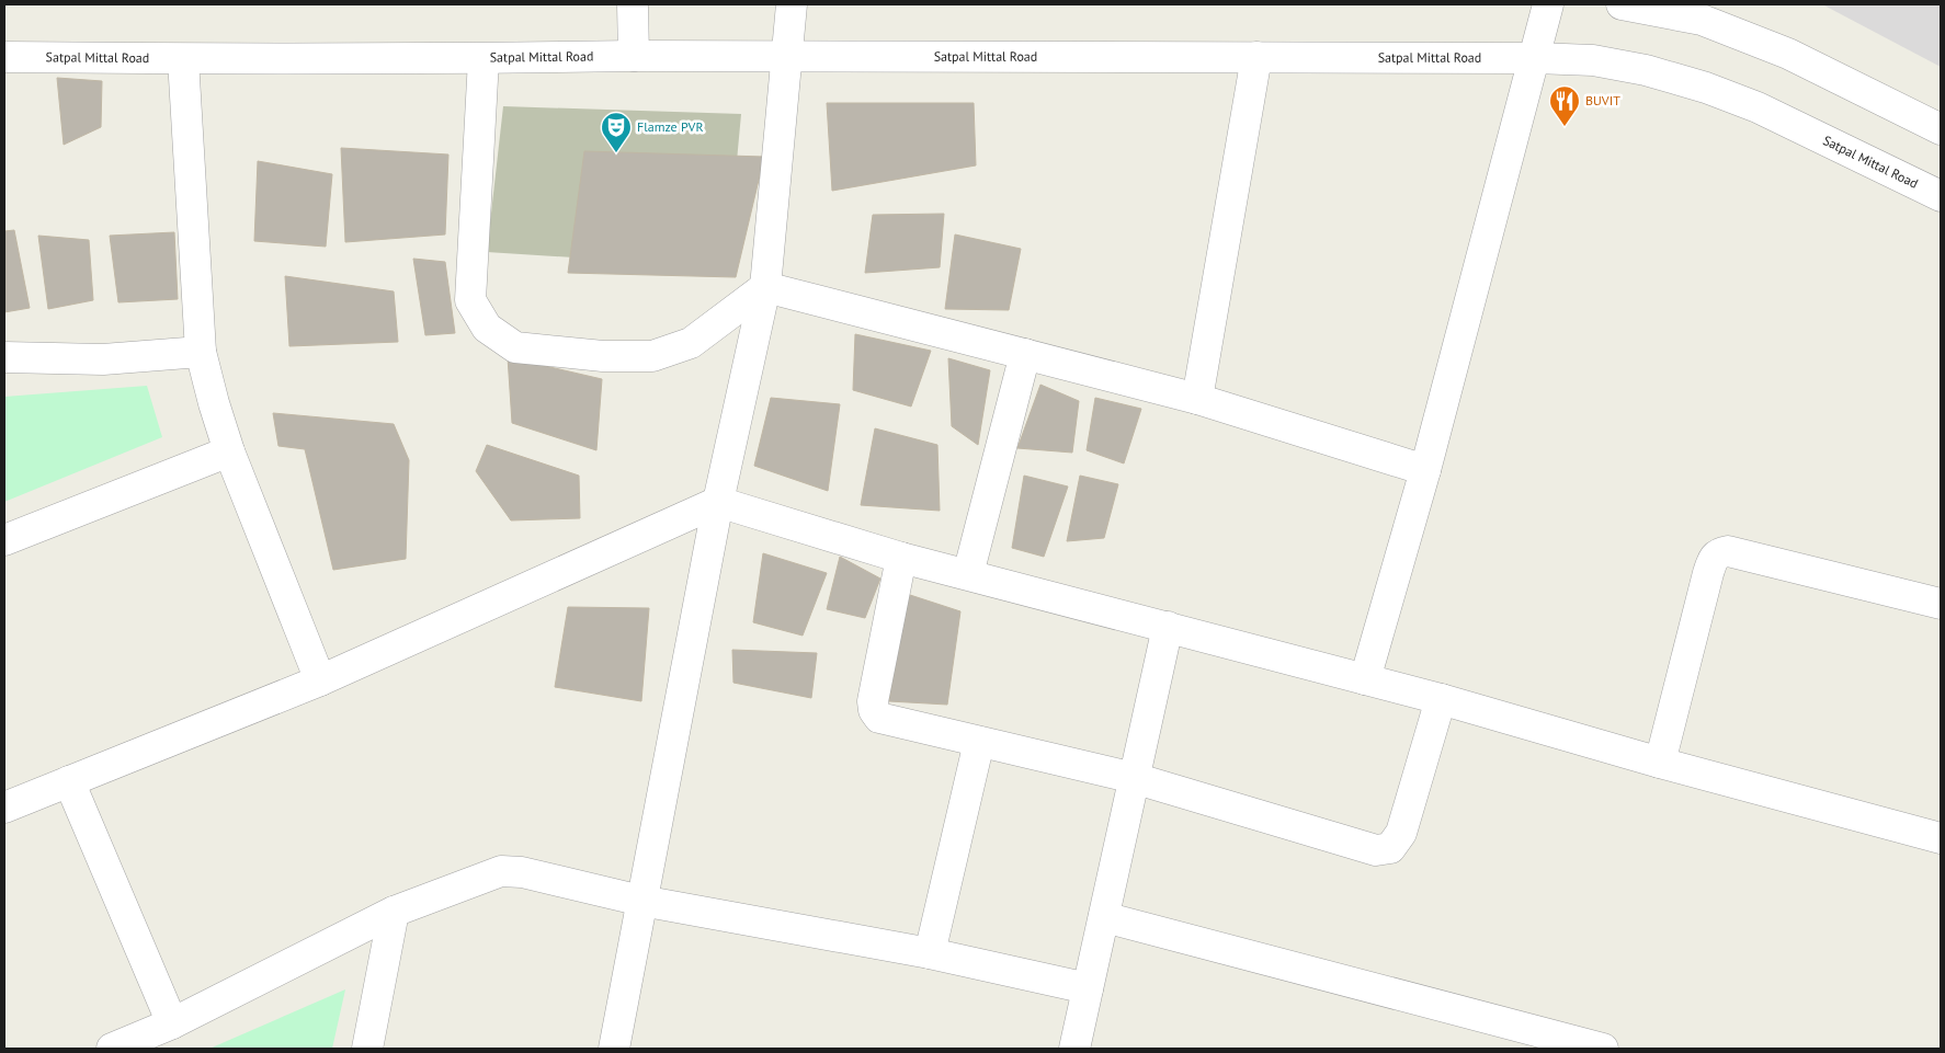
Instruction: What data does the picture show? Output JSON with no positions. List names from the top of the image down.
{
  "streets": {
    "street": ["Satpal Mittal Road"]
  },
  "places": {
    "restaurant": ["BUVIT"],
    "theatre": ["Flamze PVR"]
  }
}
